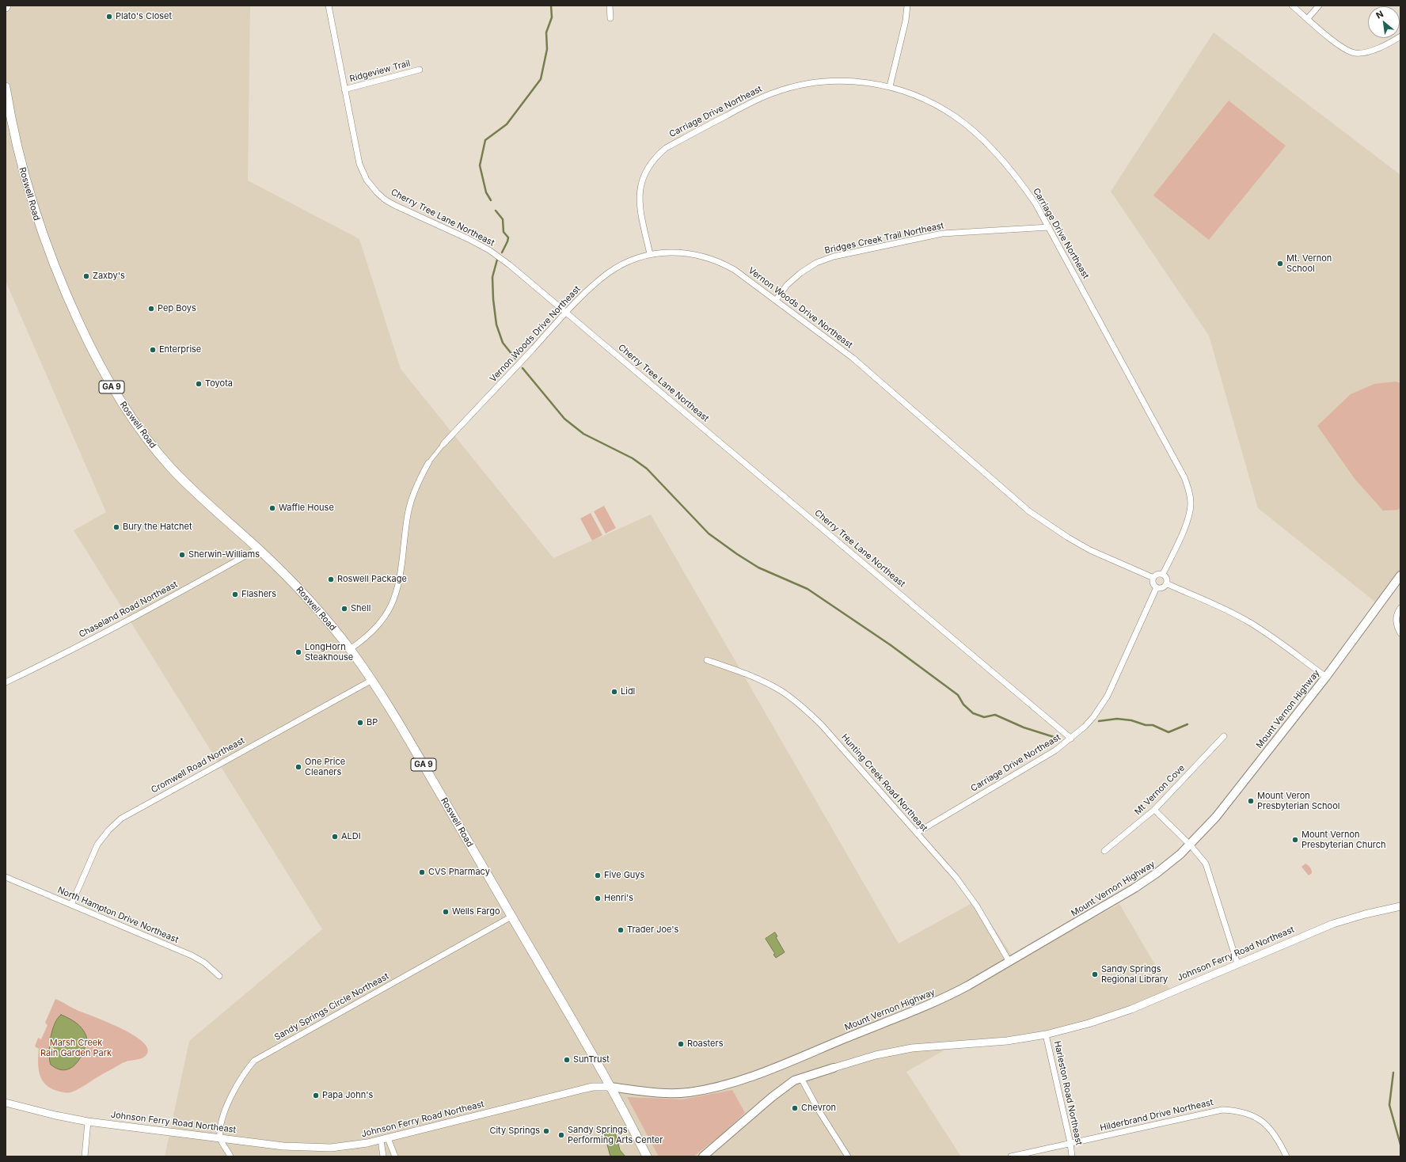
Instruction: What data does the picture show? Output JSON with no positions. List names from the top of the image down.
{
  "streets": {
    "main road": [
      "Roswell Road",
      "GA 9",
      "Mount Vernon Highway",
      "Johnson Ferry Road Northeast"
    ],
    "street": [
      "Ridgeview Trail",
      "Carriage Drive Northeast",
      "Cherry Tree Lane Northeast",
      "Bridges Creek Trail Northeast",
      "Vernon Woods Drive Northeast",
      "Chaseland Road Northeast",
      "Cromwell Road Northeast",
      "Hunting Creek Road Northeast",
      "Mt Vernon Cove",
      "North Hampton Drive Northeast",
      "Sandy Springs Circle Northeast",
      "Harleston Road Northeast",
      "Hilderbrand Drive Northeast"
    ]
  },
  "crossings": [
    ["Ridgeview Trail", "Cherry Tree Lane Northeast"],
    ["Carriage Drive Northeast", "Cherry Tree Lane Northeast"],
    ["Carriage Drive Northeast", "Bridges Creek Trail Northeast"],
    ["Carriage Drive Northeast", "Vernon Woods Drive Northeast"],
    ["Carriage Drive Northeast", "Hunting Creek Road Northeast"],
    ["Roswell Road", "Chaseland Road Northeast"],
    ["Roswell Road", "Cromwell Road Northeast"],
    ["Roswell Road", "Johnson Ferry Road Northeast"],
    ["Roswell Road", "Sandy Springs Circle Northeast"],
    ["Cherry Tree Lane Northeast", "Vernon Woods Drive Northeast"],
    ["Bridges Creek Trail Northeast", "Vernon Woods Drive Northeast"],
    ["Mount Vernon Highway", "Hunting Creek Road Northeast"],
    ["Mount Vernon Highway", "Johnson Ferry Road Northeast"],
    ["Cromwell Road Northeast", "North Hampton Drive Northeast"],
    ["Johnson Ferry Road Northeast", "Sandy Springs Circle Northeast"],
    ["Johnson Ferry Road Northeast", "Harleston Road Northeast"],
    ["Harleston Road Northeast", "Hilderbrand Drive Northeast"]
  ],
  "parks": ["Marsh Creek Rain Garden Park"],
  "places": [
    "Plato's Closet",
    "Mt. Vernon School",
    "Zaxby's",
    "Pep Boys",
    "Enterprise",
    "Toyota",
    "Waffle House",
    "Bury the Hatchet",
    "Sherwin-Williams",
    "Roswell Package",
    "Flashers",
    "Shell",
    "LongHorn Steakhouse",
    "Lidl",
    "BP",
    "One Price Cleaners",
    "Mount Veron Presbyterian School",
    "ALDI",
    "Mount Vernon Presbyterian Church",
    "CVS Pharmacy",
    "Five Guys",
    "Henri's",
    "Wells Fargo",
    "Trader Joe's",
    "Sandy Springs Regional Library",
    "Roasters",
    "SunTrust",
    "Papa John's",
    "Chevron",
    "City Springs",
    "Sandy Springs Performing Arts Center"
  ],
  "north": "top left"
}
